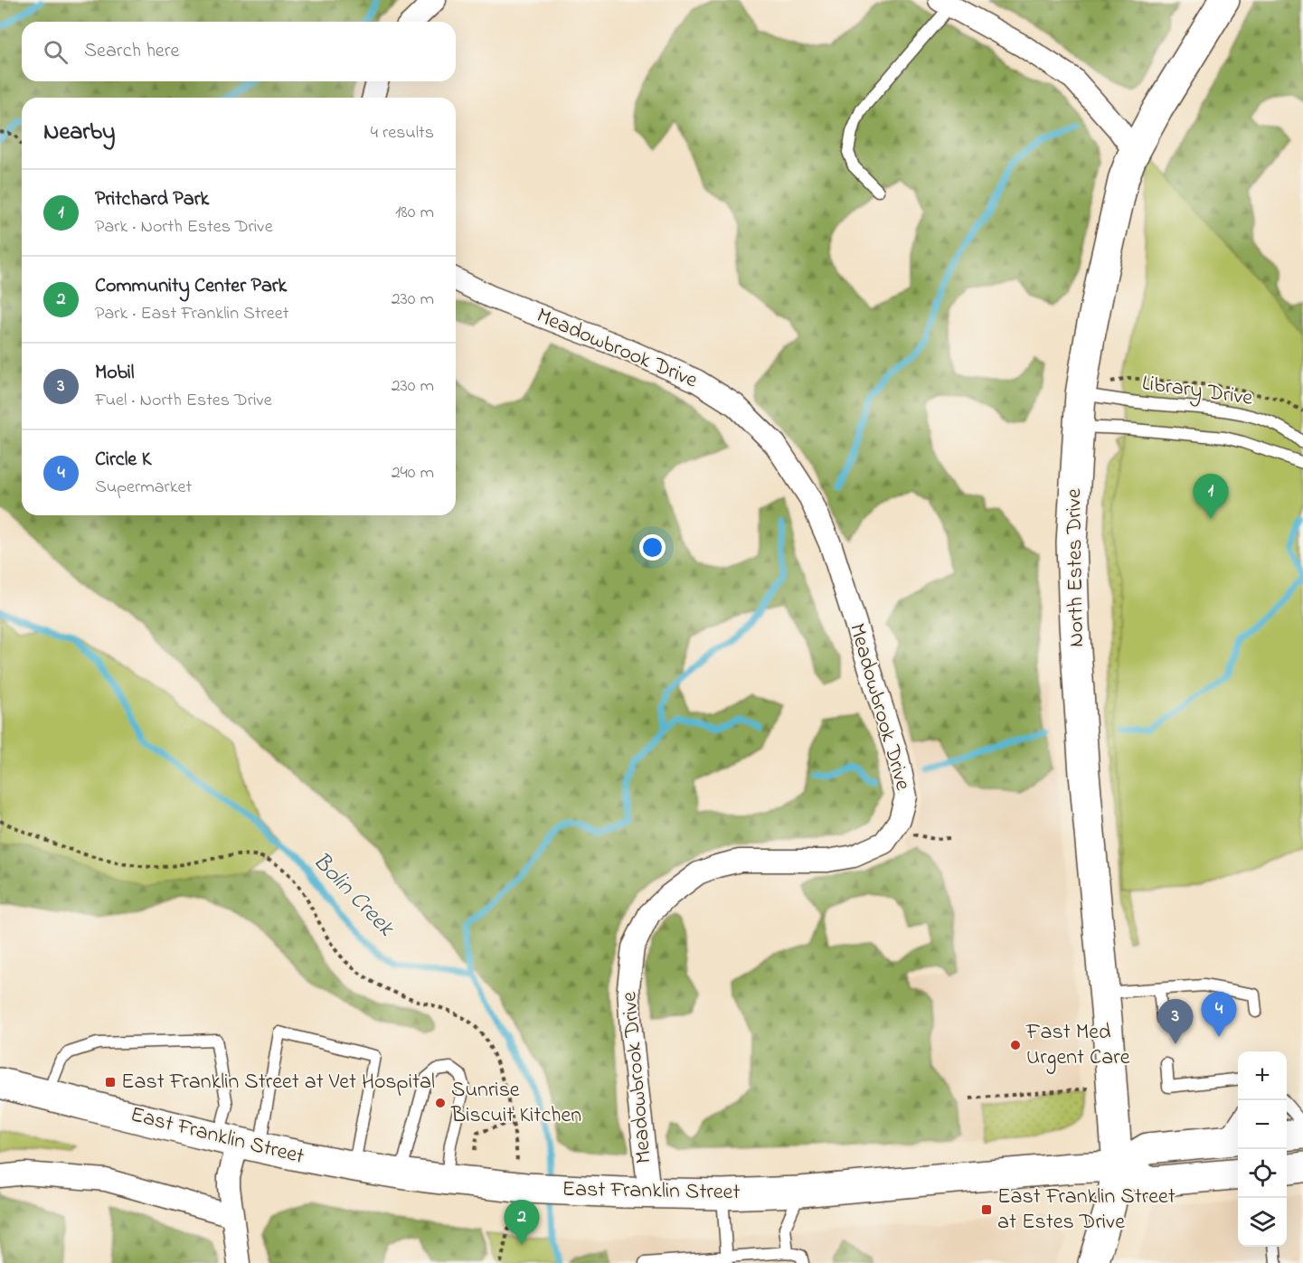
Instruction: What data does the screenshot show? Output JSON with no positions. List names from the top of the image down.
{
  "streets": {
    "main road": ["North Estes Drive", "East Franklin Street"],
    "street": ["Meadowbrook Drive"],
    "lane": ["Library Drive"]
  },
  "crossings": [
    ["Meadowbrook Drive", "East Franklin Street"],
    ["Library Drive", "North Estes Drive"],
    ["North Estes Drive", "East Franklin Street"]
  ],
  "water": ["Bolin Creek"],
  "places": {
    "other": ["Fast Med Urgent Care", "Sunrise Biscuit Kitchen"],
    "transit": ["East Franklin Street at Vet Hospital", "East Franklin Street at Estes Drive"]
  },
  "page": {
    "search": "Search here",
    "heading": ["Nearby", "4 results"],
    "list": [
      {
        "mark": "1",
        "name": "Pritchard Park",
        "note": "Park · North Estes Drive",
        "value": "180 m"
      },
      {
        "mark": "2",
        "name": "Community Center Park",
        "note": "Park · East Franklin Street",
        "value": "230 m"
      },
      {
        "mark": "3",
        "name": "Mobil",
        "note": "Fuel · North Estes Drive",
        "value": "230 m"
      },
      {
        "mark": "4",
        "name": "Circle K",
        "note": "Supermarket",
        "value": "240 m"
      }
    ],
    "pins": [
      "1",
      "4",
      "3",
      "2"
    ],
    "map_buttons": ["+", "−"]
  }
}
